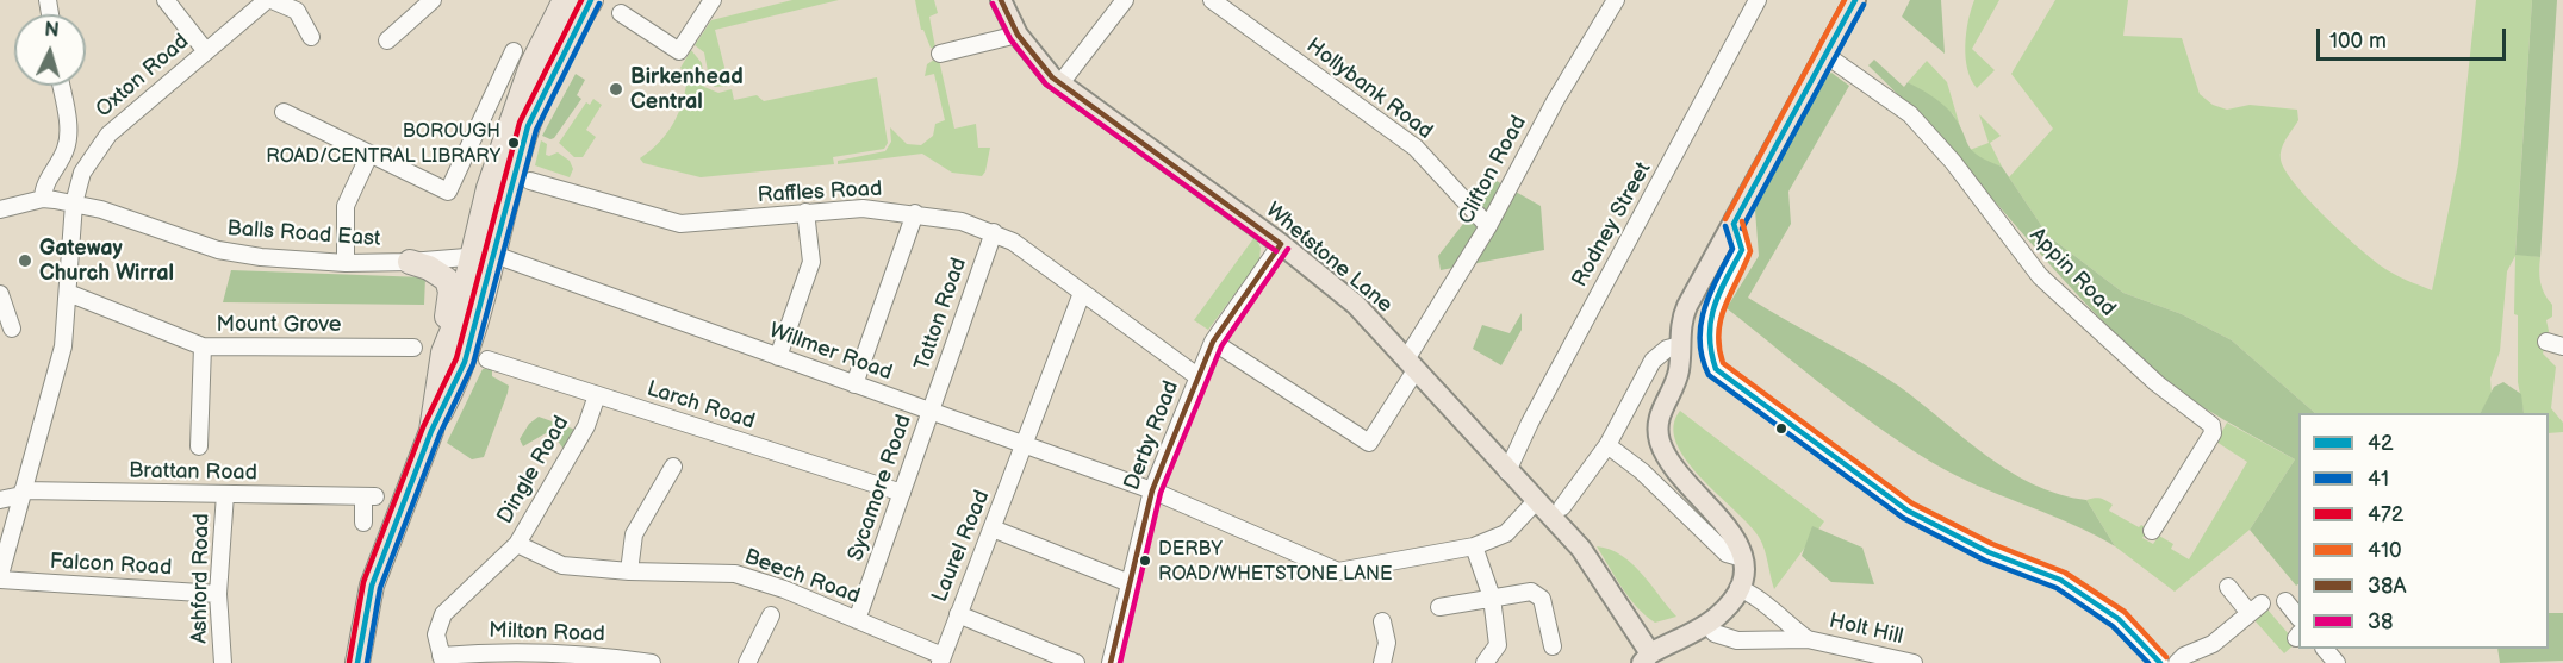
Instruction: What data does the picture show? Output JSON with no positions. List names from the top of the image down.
{
  "streets": {
    "main road": ["Whetstone Lane"],
    "street": [
      "Oxton Road",
      "Hollybank Road",
      "Clifton Road",
      "Raffles Road",
      "Rodney Street",
      "Balls Road East",
      "Appin Road",
      "Tatton Road",
      "Mount Grove",
      "Willmer Road",
      "Larch Road",
      "Derby Road",
      "Dingle Road",
      "Brattan Road",
      "Sycamore Road",
      "Laurel Road",
      "Falcon Road",
      "Beech Road",
      "Ashford Road",
      "Holt Hill",
      "Milton Road"
    ]
  },
  "crossings": [
    ["Oxton Road", "Balls Road East"],
    ["Oxton Road", "Mount Grove"],
    ["Oxton Road", "Brattan Road"],
    ["Oxton Road", "Falcon Road"],
    ["Hollybank Road", "Clifton Road"],
    ["Clifton Road", "Whetstone Lane"],
    ["Clifton Road", "Derby Road"],
    ["Raffles Road", "Tatton Road"],
    ["Raffles Road", "Derby Road"],
    ["Raffles Road", "Laurel Road"],
    ["Rodney Street", "Whetstone Lane"],
    ["Balls Road East", "Willmer Road"],
    ["Whetstone Lane", "Willmer Road"],
    ["Whetstone Lane", "Derby Road"],
    ["Tatton Road", "Willmer Road"],
    ["Tatton Road", "Sycamore Road"],
    ["Willmer Road", "Derby Road"],
    ["Willmer Road", "Sycamore Road"],
    ["Willmer Road", "Laurel Road"],
    ["Larch Road", "Dingle Road"],
    ["Larch Road", "Sycamore Road"],
    ["Dingle Road", "Beech Road"],
    ["Dingle Road", "Milton Road"],
    ["Brattan Road", "Ashford Road"],
    ["Sycamore Road", "Beech Road"],
    ["Laurel Road", "Beech Road"],
    ["Falcon Road", "Ashford Road"]
  ],
  "places": [
    "Birkenhead Central",
    "BOROUGH ROAD/CENTRAL LIBRARY",
    "Gateway Church Wirral",
    "DERBY ROAD/WHETSTONE LANE"
  ],
  "lines": [
    "transit line 42",
    "transit line 472",
    "transit line 410",
    "transit line 38A",
    "transit line 41",
    "transit line 38"
  ],
  "legend": [
    "42",
    "41",
    "472",
    "410",
    "38A",
    "38"
  ],
  "scale_bar": "100 m",
  "north": "top"
}
